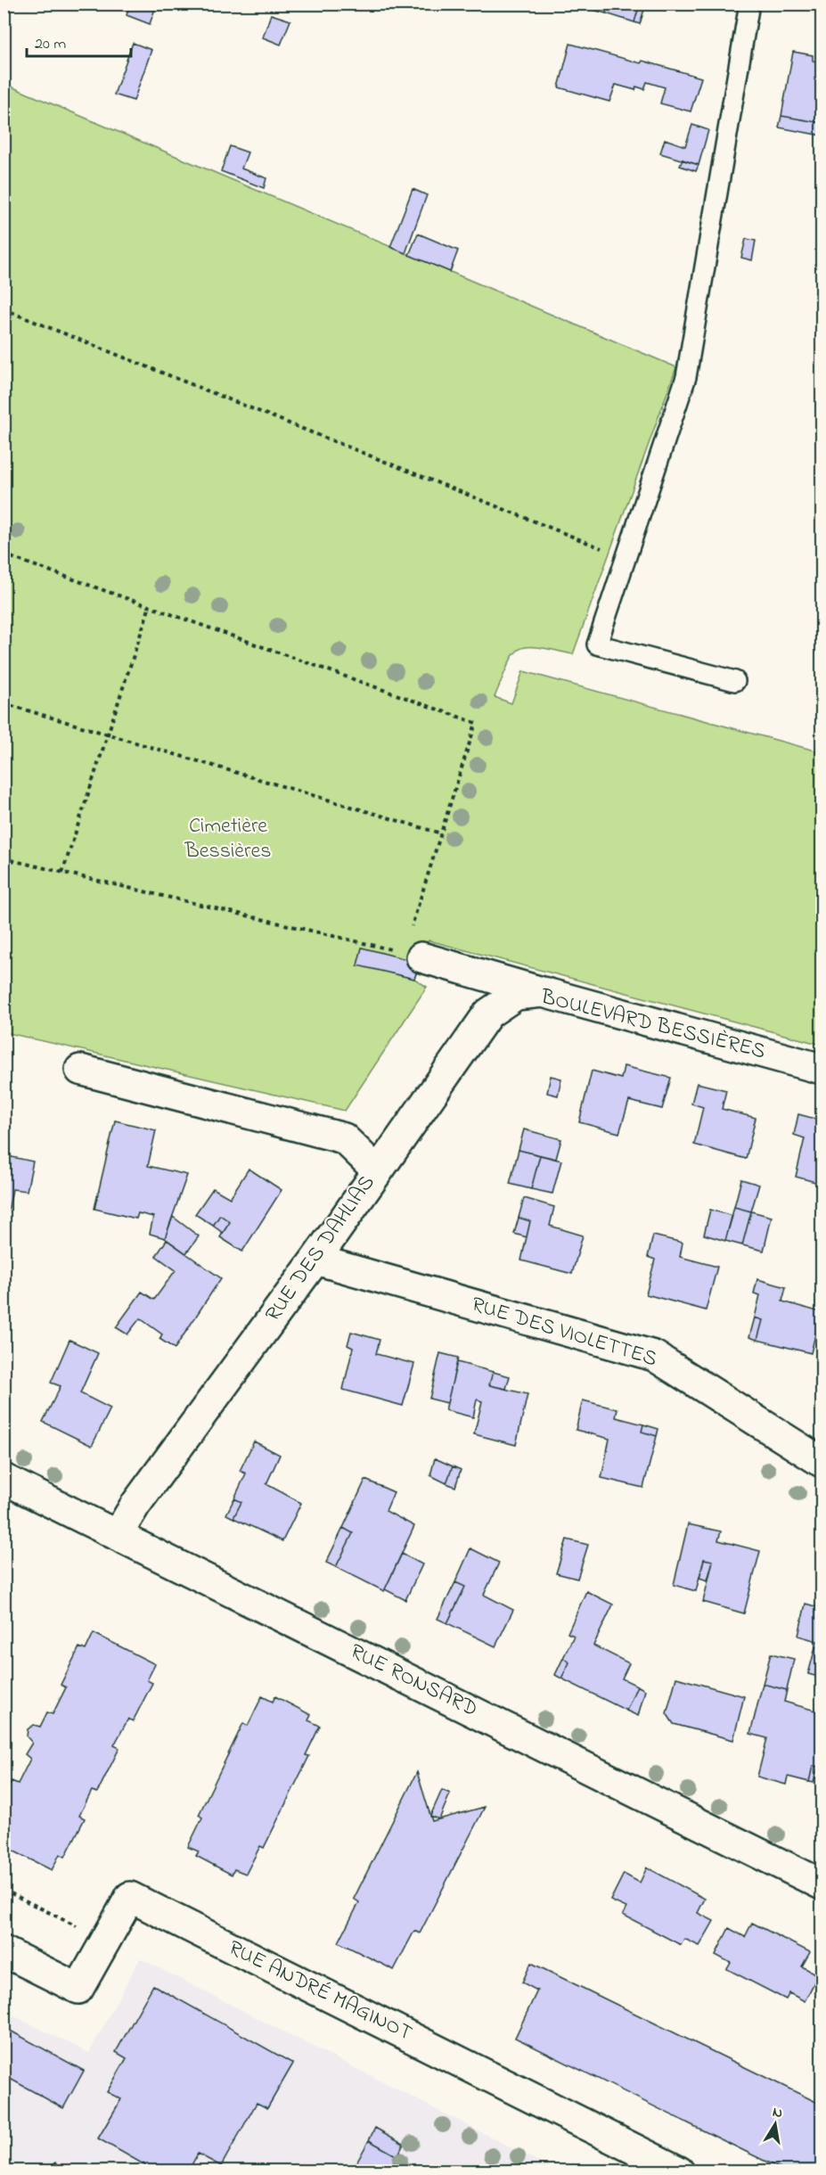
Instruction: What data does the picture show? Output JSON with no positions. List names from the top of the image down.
{
  "streets": {
    "street": [
      "BOULEVARD BESSIÈRES",
      "RUE DES DAHLIAS",
      "RUE DES VIOLETTES",
      "RUE RONSARD",
      "RUE ANDRÉ MAGINOT"
    ]
  },
  "crossings": [
    ["BOULEVARD BESSIÈRES", "RUE DES DAHLIAS"],
    ["RUE DES DAHLIAS", "RUE DES VIOLETTES"],
    ["RUE DES DAHLIAS", "RUE RONSARD"]
  ],
  "parks": ["Cimetière Bessières"],
  "scale_bar": "20 m",
  "north": "top"
}
